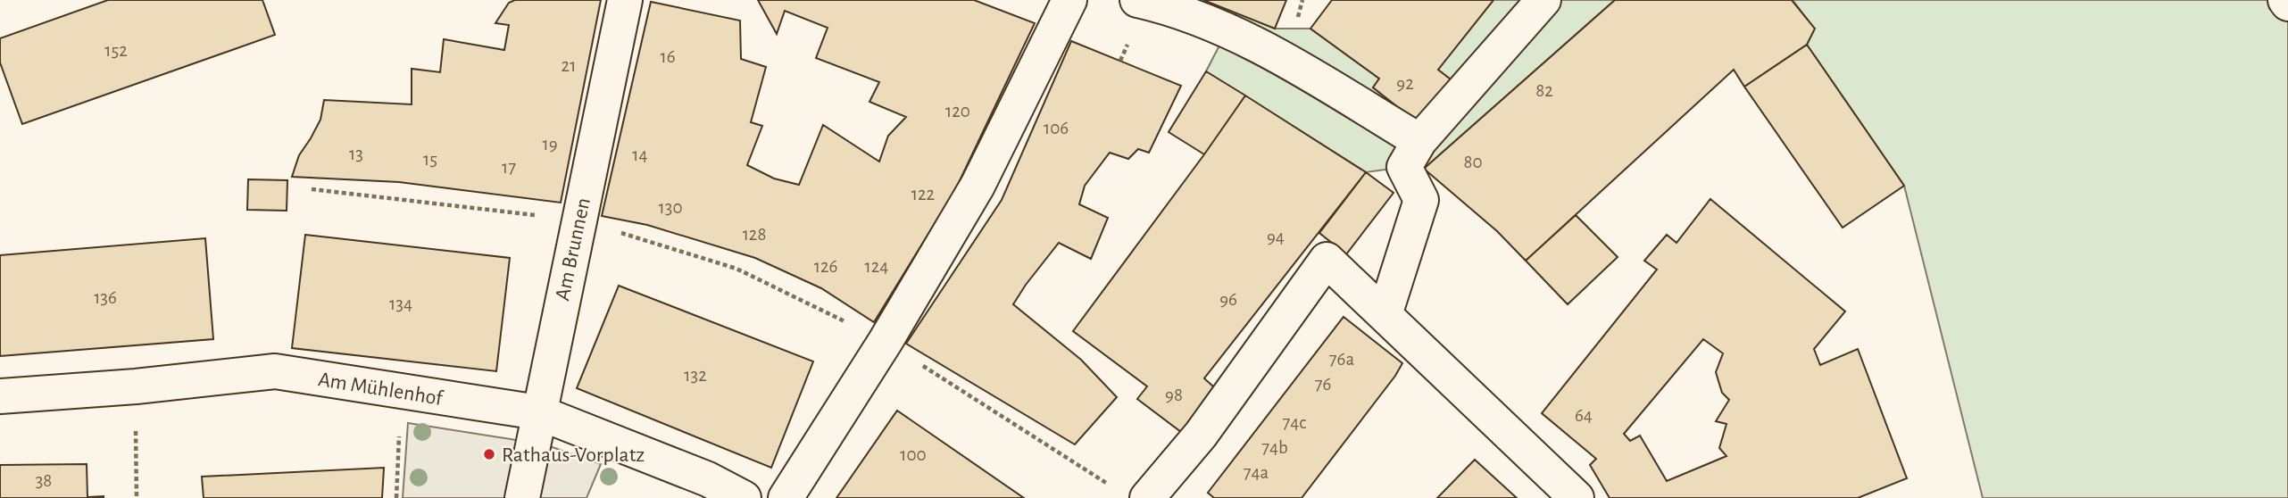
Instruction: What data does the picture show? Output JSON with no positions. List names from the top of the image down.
{
  "streets": {
    "street": ["Am Brunnen", "Am Mühlenhof"]
  },
  "crossings": [
    ["Am Brunnen", "Am Mühlenhof"]
  ],
  "places": ["Rathaus-Vorplatz"],
  "house_numbers": [
    "152",
    "16",
    "21",
    "92",
    "82",
    "120",
    "106",
    "19",
    "13",
    "14",
    "15",
    "80",
    "17",
    "122",
    "130",
    "128",
    "94",
    "126",
    "124",
    "136",
    "96",
    "134",
    "76a",
    "132",
    "76",
    "98",
    "64",
    "74c",
    "74b",
    "100",
    "74a",
    "38"
  ]
}
